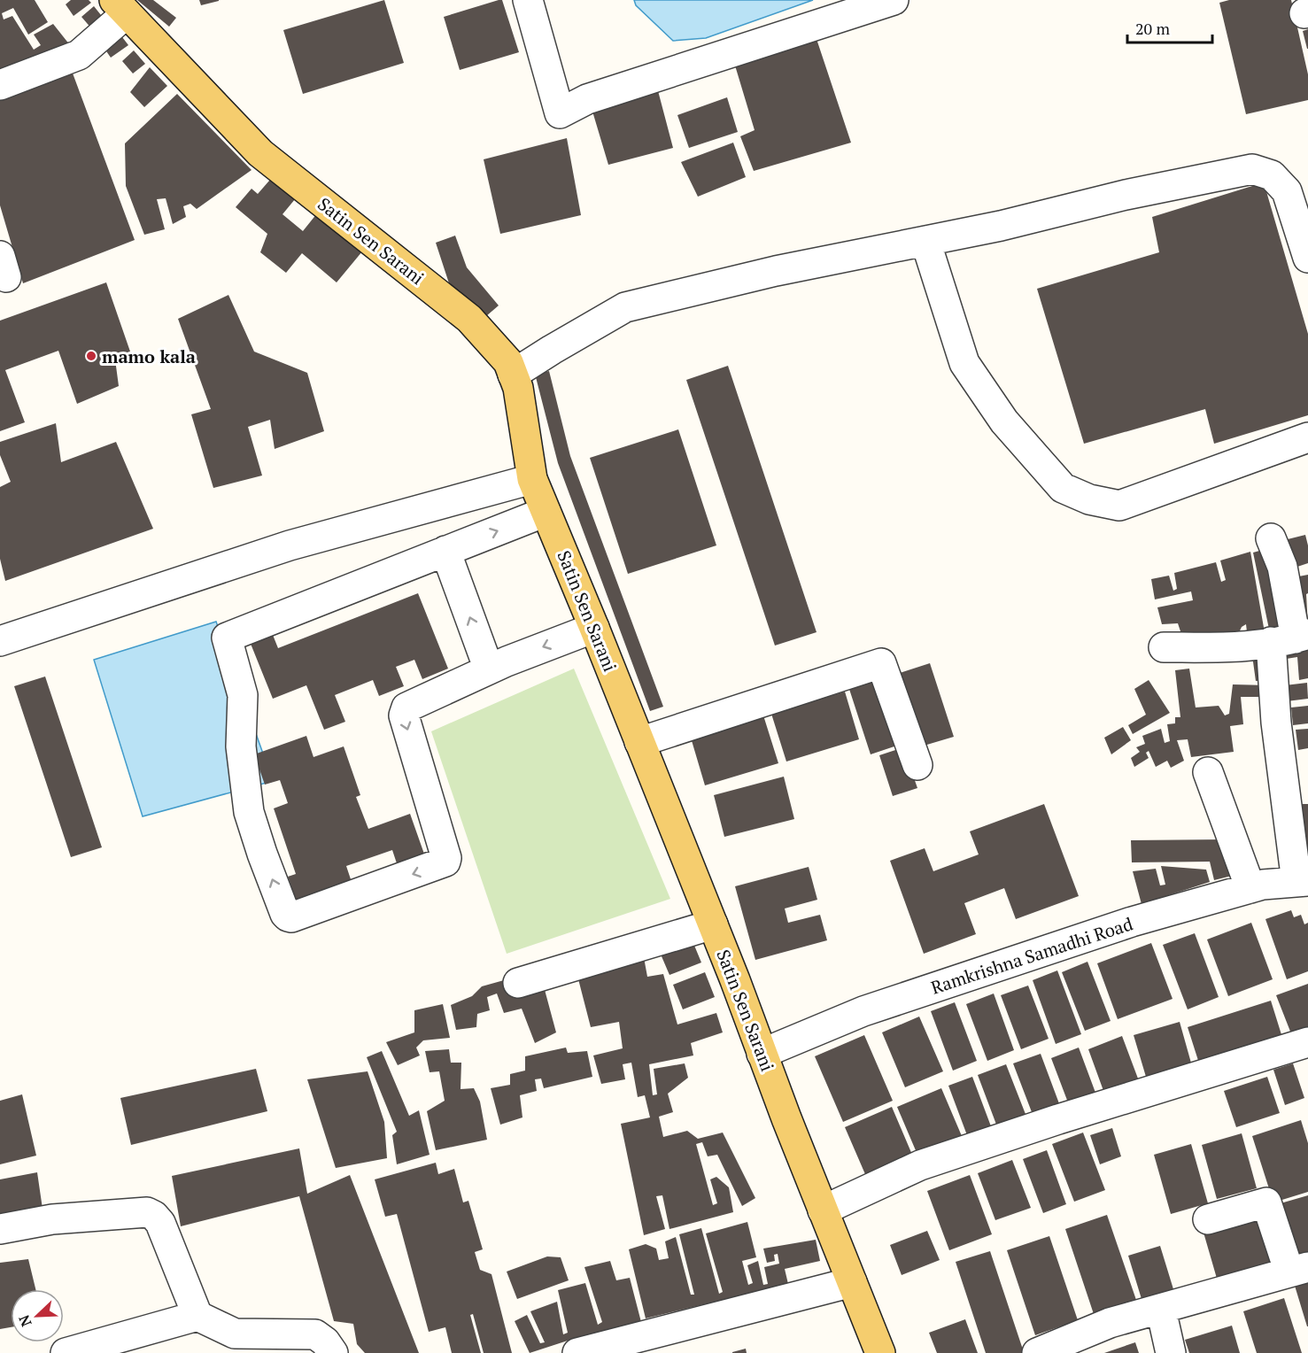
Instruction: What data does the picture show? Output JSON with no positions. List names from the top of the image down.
{
  "streets": {
    "main road": ["Satin Sen Sarani"],
    "street": ["Ramkrishna Samadhi Road"]
  },
  "crossings": [
    ["Satin Sen Sarani", "Ramkrishna Samadhi Road"]
  ],
  "places": ["mamo kala"],
  "scale_bar": "20 m",
  "north": "bottom left"
}
